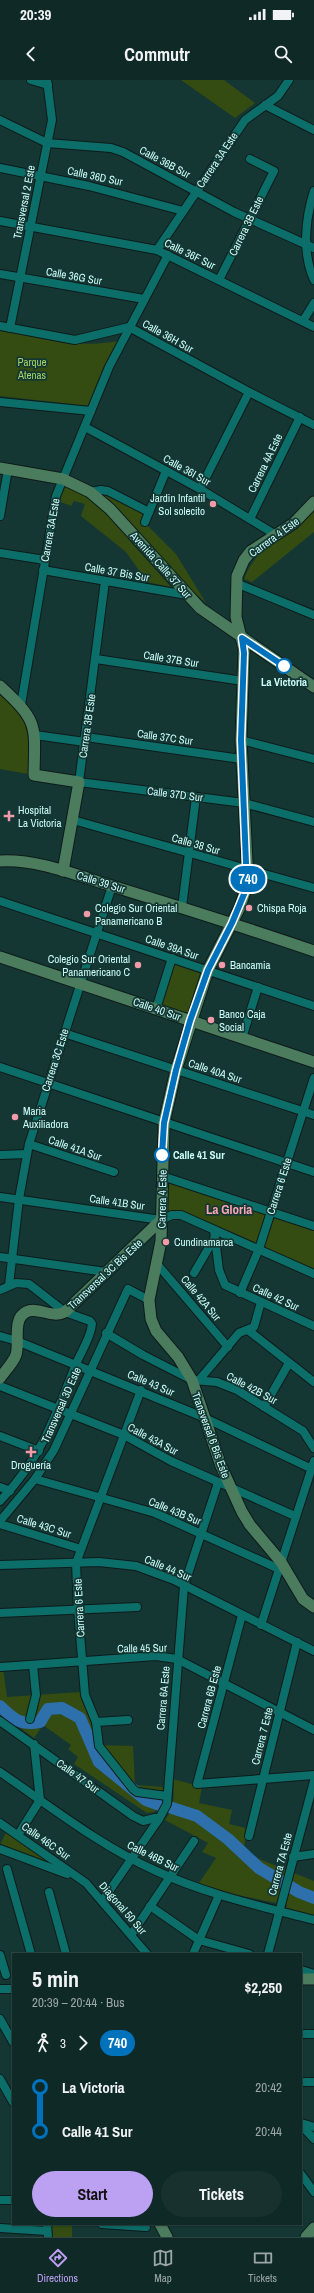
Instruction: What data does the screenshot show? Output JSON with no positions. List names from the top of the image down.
{
  "streets": {
    "street": [
      "Carrera 3A Este",
      "Calle 36B Sur",
      "Calle 36D Sur",
      "Transversal 2 Este",
      "Carrera 3B Este",
      "Calle 36F Sur",
      "Calle 36G Sur",
      "Calle 36H Sur",
      "Carrera 4A Este",
      "Calle 36I Sur",
      "Carrera 4 Este",
      "Avenida Calle 37 Sur",
      "Calle 37 Bis Sur",
      "Calle 37B Sur",
      "Calle 37C Sur",
      "Calle 37D Sur",
      "Calle 38 Sur",
      "Calle 39 Sur",
      "Calle 39A Sur",
      "Calle 40 Sur",
      "Carrera 3C Este",
      "Calle 40A Sur",
      "Calle 41A Sur",
      "Carrera 6 Este",
      "Calle 41B Sur",
      "Transversal 3C Bis Este",
      "Calle 42 Sur",
      "Calle 42A Sur",
      "Calle 43 Sur",
      "Calle 42B Sur",
      "Transversal 3D Este",
      "Transversal 6 Bis Este",
      "Calle 43A Sur",
      "Calle 43B Sur",
      "Calle 43C Sur",
      "Calle 44 Sur",
      "Calle 45 Sur",
      "Carrera 6B Este",
      "Carrera 6A Este",
      "Carrera 7 Este",
      "Calle 47 Sur",
      "Calle 46C Sur",
      "Calle 46B Sur",
      "Carrera 7A Este",
      "Diagonal 50 Sur"
    ]
  },
  "crossings": [
    ["Carrera 3A Este", "Calle 36B Sur"],
    ["Carrera 3A Este", "Calle 36D Sur"],
    ["Carrera 3A Este", "Calle 36F Sur"],
    ["Carrera 3A Este", "Calle 36G Sur"],
    ["Carrera 3A Este", "Calle 36H Sur"],
    ["Carrera 3A Este", "Calle 36I Sur"],
    ["Carrera 3A Este", "Avenida Calle 37 Sur"],
    ["Carrera 3A Este", "Calle 37 Bis Sur"],
    ["Calle 36B Sur", "Transversal 2 Este"],
    ["Calle 36B Sur", "Carrera 3B Este"],
    ["Calle 36D Sur", "Transversal 2 Este"],
    ["Transversal 2 Este", "Calle 36F Sur"],
    ["Transversal 2 Este", "Calle 36G Sur"],
    ["Transversal 2 Este", "Calle 36H Sur"],
    ["Carrera 3B Este", "Calle 36F Sur"],
    ["Carrera 3B Este", "Calle 37 Bis Sur"],
    ["Carrera 3B Este", "Calle 37B Sur"],
    ["Carrera 3B Este", "Calle 37C Sur"],
    ["Carrera 3B Este", "Calle 37D Sur"],
    ["Carrera 3B Este", "Calle 38 Sur"],
    ["Carrera 3B Este", "Calle 39 Sur"],
    ["Calle 36H Sur", "Carrera 4A Este"],
    ["Carrera 4A Este", "Calle 36I Sur"],
    ["Calle 36I Sur", "Carrera 4 Este"],
    ["Carrera 4 Este", "Avenida Calle 37 Sur"],
    ["Carrera 4 Este", "Calle 37B Sur"],
    ["Carrera 4 Este", "Calle 37C Sur"],
    ["Carrera 4 Este", "Calle 37D Sur"],
    ["Carrera 4 Este", "Calle 38 Sur"],
    ["Carrera 4 Este", "Calle 39 Sur"],
    ["Carrera 4 Este", "Calle 39A Sur"],
    ["Carrera 4 Este", "Calle 40 Sur"],
    ["Carrera 4 Este", "Calle 40A Sur"],
    ["Carrera 4 Este", "Calle 41B Sur"],
    ["Carrera 4 Este", "Transversal 3C Bis Este"],
    ["Carrera 4 Este", "Calle 42A Sur"],
    ["Carrera 4 Este", "Transversal 3D Este"],
    ["Carrera 4 Este", "Transversal 6 Bis Este"],
    ["Avenida Calle 37 Sur", "Calle 37 Bis Sur"],
    ["Calle 37C Sur", "Calle 37D Sur"],
    ["Calle 39 Sur", "Carrera 3C Este"],
    ["Calle 39A Sur", "Carrera 3C Este"],
    ["Calle 40 Sur", "Carrera 3C Este"],
    ["Carrera 3C Este", "Calle 40A Sur"],
    ["Carrera 3C Este", "Calle 41A Sur"],
    ["Carrera 3C Este", "Calle 41B Sur"],
    ["Calle 40A Sur", "Carrera 6 Este"],
    ["Carrera 6 Este", "Calle 41B Sur"],
    ["Carrera 6 Este", "Calle 42 Sur"],
    ["Carrera 6 Este", "Calle 43 Sur"],
    ["Carrera 6 Este", "Calle 43A Sur"],
    ["Carrera 6 Este", "Calle 43B Sur"],
    ["Carrera 6 Este", "Calle 43C Sur"],
    ["Carrera 6 Este", "Calle 44 Sur"],
    ["Carrera 6 Este", "Calle 45 Sur"],
    ["Carrera 6 Este", "Carrera 6A Este"],
    ["Calle 41B Sur", "Transversal 3C Bis Este"],
    ["Calle 41B Sur", "Calle 42 Sur"],
    ["Transversal 3C Bis Este", "Transversal 3D Este"],
    ["Calle 43 Sur", "Transversal 3D Este"],
    ["Calle 43 Sur", "Transversal 6 Bis Este"],
    ["Calle 42B Sur", "Transversal 3D Este"],
    ["Calle 42B Sur", "Transversal 6 Bis Este"],
    ["Transversal 3D Este", "Transversal 6 Bis Este"],
    ["Transversal 3D Este", "Calle 43A Sur"],
    ["Transversal 3D Este", "Calle 43B Sur"],
    ["Transversal 6 Bis Este", "Calle 43A Sur"],
    ["Transversal 6 Bis Este", "Calle 43B Sur"],
    ["Calle 43A Sur", "Carrera 6A Este"],
    ["Calle 43B Sur", "Carrera 6A Este"],
    ["Calle 44 Sur", "Carrera 6B Este"],
    ["Calle 44 Sur", "Carrera 6A Este"],
    ["Calle 44 Sur", "Carrera 7 Este"],
    ["Calle 45 Sur", "Carrera 6B Este"],
    ["Calle 45 Sur", "Carrera 6A Este"],
    ["Calle 45 Sur", "Carrera 7 Este"],
    ["Carrera 6B Este", "Carrera 7 Este"],
    ["Carrera 6A Este", "Calle 47 Sur"],
    ["Carrera 6A Este", "Calle 46B Sur"],
    ["Carrera 6A Este", "Diagonal 50 Sur"],
    ["Calle 46C Sur", "Diagonal 50 Sur"],
    ["Calle 46B Sur", "Carrera 7A Este"]
  ],
  "districts": ["La Gloria"],
  "parks": ["Parque Atenas"],
  "places": {
    "other": [
      "Jardin Infantil Sol solecito",
      "La Victoria",
      "Chispa Roja",
      "Colegio Sur Oriental Panamericano B",
      "Colegio Sur Oriental Panamericano C",
      "Bancamia",
      "Banco Caja Social",
      "Maria Auxiliadora",
      "Calle 41 Sur",
      "Cundinamarca"
    ],
    "health": ["Hospital La Victoria", "Droguería"]
  },
  "lines": ["bus line 740"],
  "page": {
    "status": "20:39",
    "header": "Commutr",
    "on_map": "740",
    "heading": ["5 min", "20:39 – 20:44 · Bus", "$2,250"],
    "legs": ["3", "740"],
    "list": [
      {
        "name": "La Victoria",
        "value": "20:42"
      },
      {
        "name": "Calle 41 Sur",
        "value": "20:44"
      }
    ],
    "buttons": ["Start", "Tickets"],
    "tabs": ["Directions", "Map", "Tickets"]
  }
}
